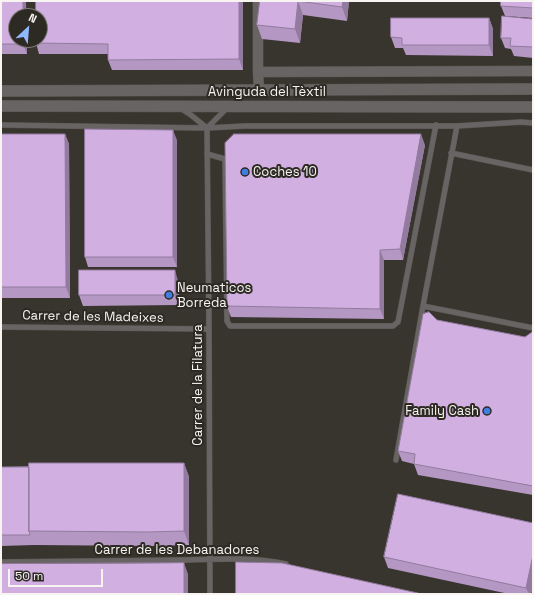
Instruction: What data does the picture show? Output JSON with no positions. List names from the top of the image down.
{
  "streets": {
    "street": ["Avinguda del Tèxtil"],
    "lane": ["Carrer de les Madeixes", "Carrer de la Filatura", "Carrer de les Debanadores"]
  },
  "crossings": [
    ["Carrer de les Madeixes", "Carrer de la Filatura"],
    ["Carrer de la Filatura", "Carrer de les Debanadores"]
  ],
  "places": ["Coches 10", "Neumaticos Borreda", "Family Cash"],
  "scale_bar": "50 m",
  "north": "top right"
}
